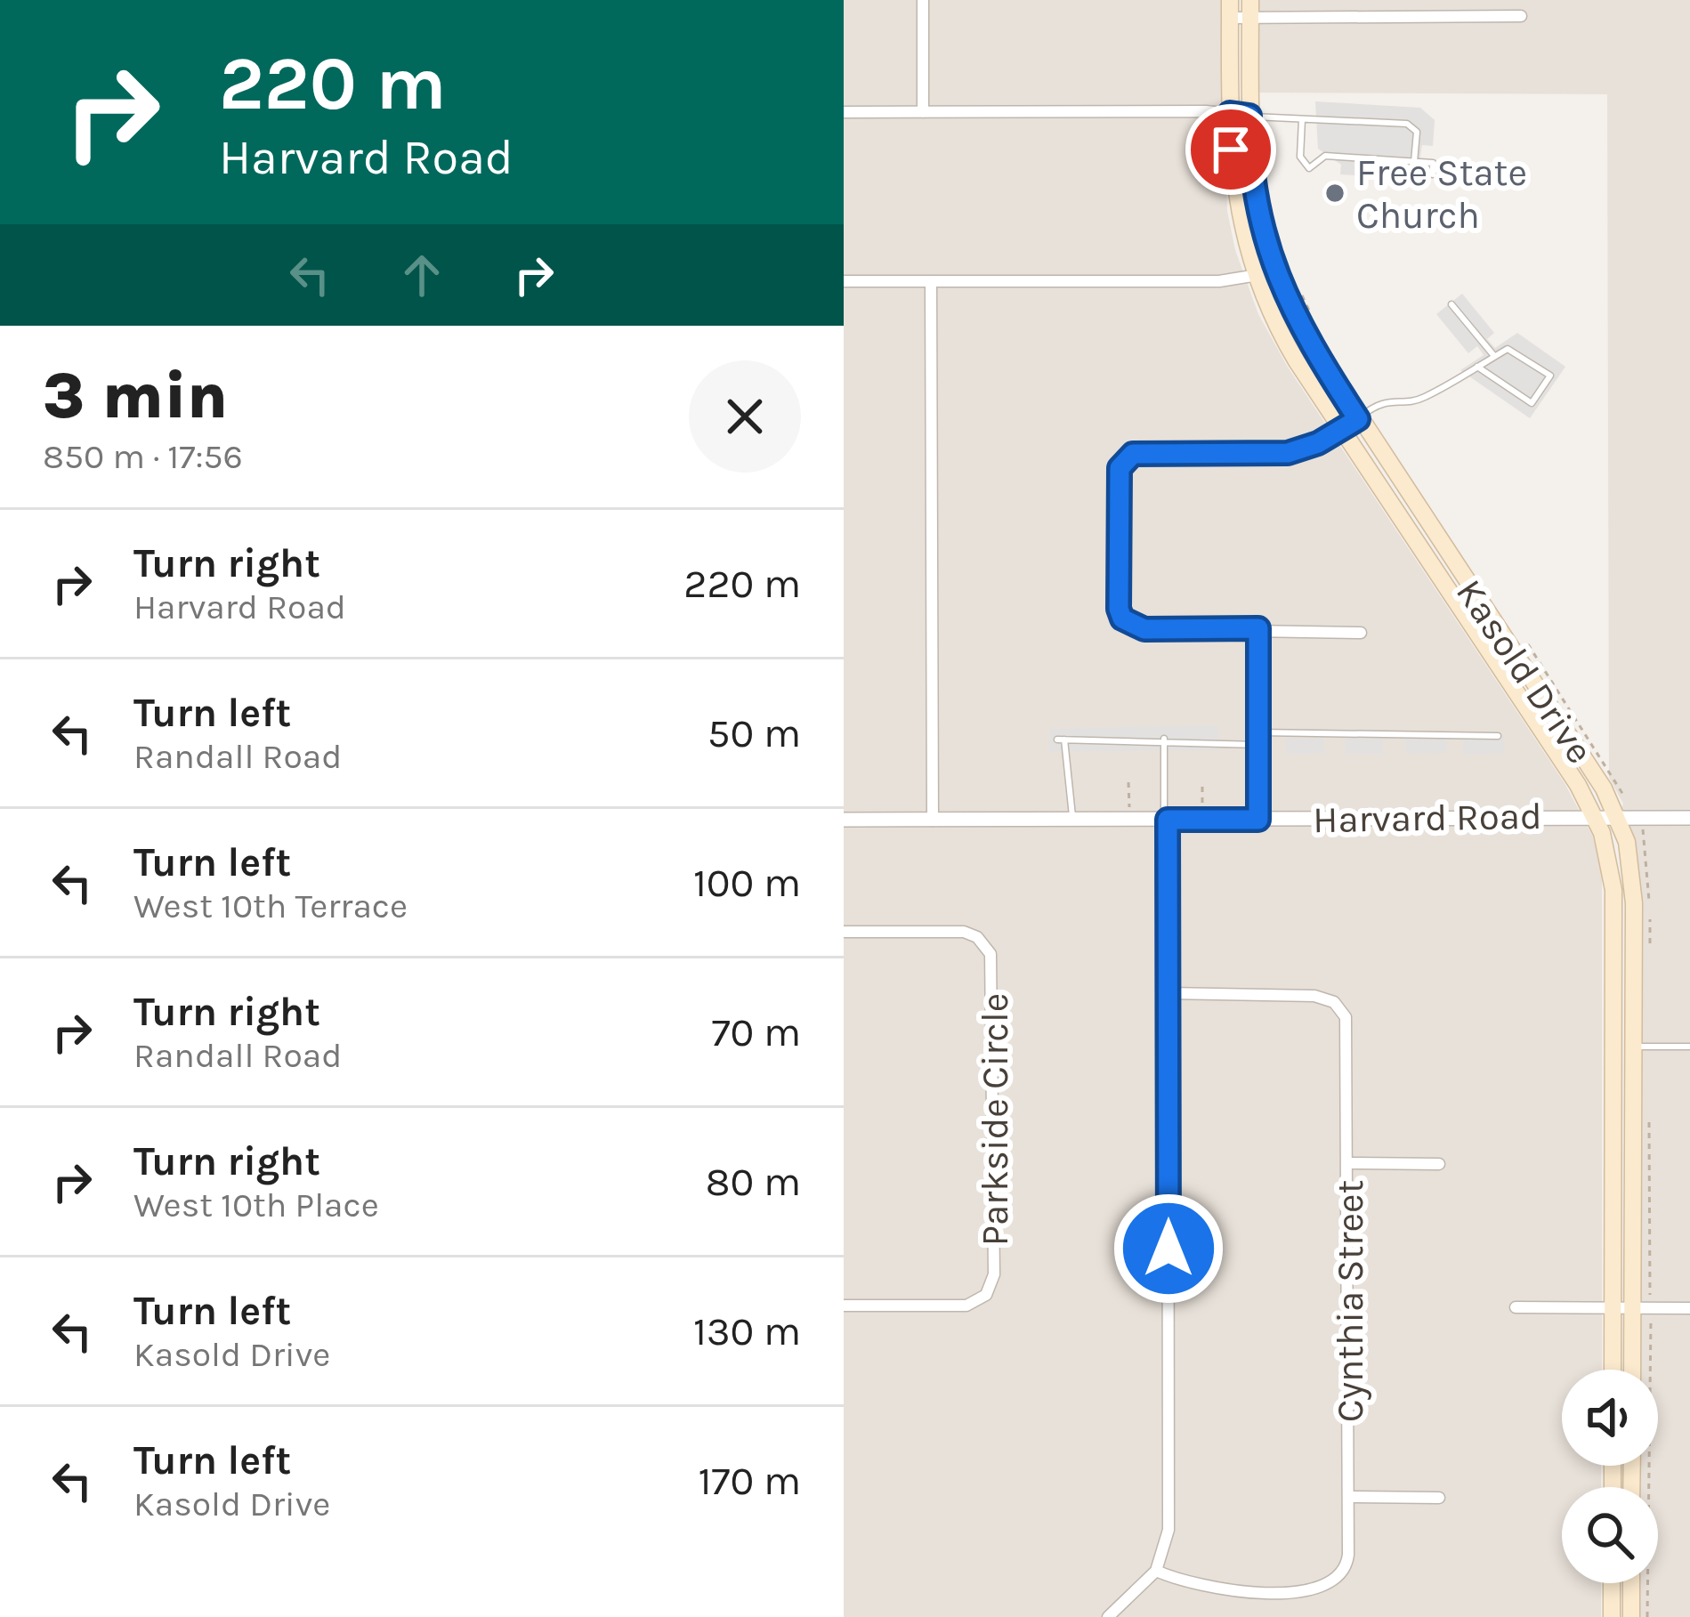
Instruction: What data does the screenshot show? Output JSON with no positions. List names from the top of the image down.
{
  "streets": {
    "main road": ["Kasold Drive"],
    "street": ["Harvard Road", "Parkside Circle", "Cynthia Street"]
  },
  "crossings": [
    ["Kasold Drive", "Harvard Road"]
  ],
  "places": ["Free State Church"],
  "page": {
    "turn": ["220 m", "Harvard Road"],
    "heading": ["3 min", "850 m · 17:56"],
    "list": [
      {
        "name": "Turn right",
        "note": "Harvard Road",
        "value": "220 m"
      },
      {
        "name": "Turn left",
        "note": "Randall Road",
        "value": "50 m"
      },
      {
        "name": "Turn left",
        "note": "West 10th Terrace",
        "value": "100 m"
      },
      {
        "name": "Turn right",
        "note": "Randall Road",
        "value": "70 m"
      },
      {
        "name": "Turn right",
        "note": "West 10th Place",
        "value": "80 m"
      },
      {
        "name": "Turn left",
        "note": "Kasold Drive",
        "value": "130 m"
      },
      {
        "name": "Turn left",
        "note": "Kasold Drive",
        "value": "170 m"
      }
    ]
  }
}
